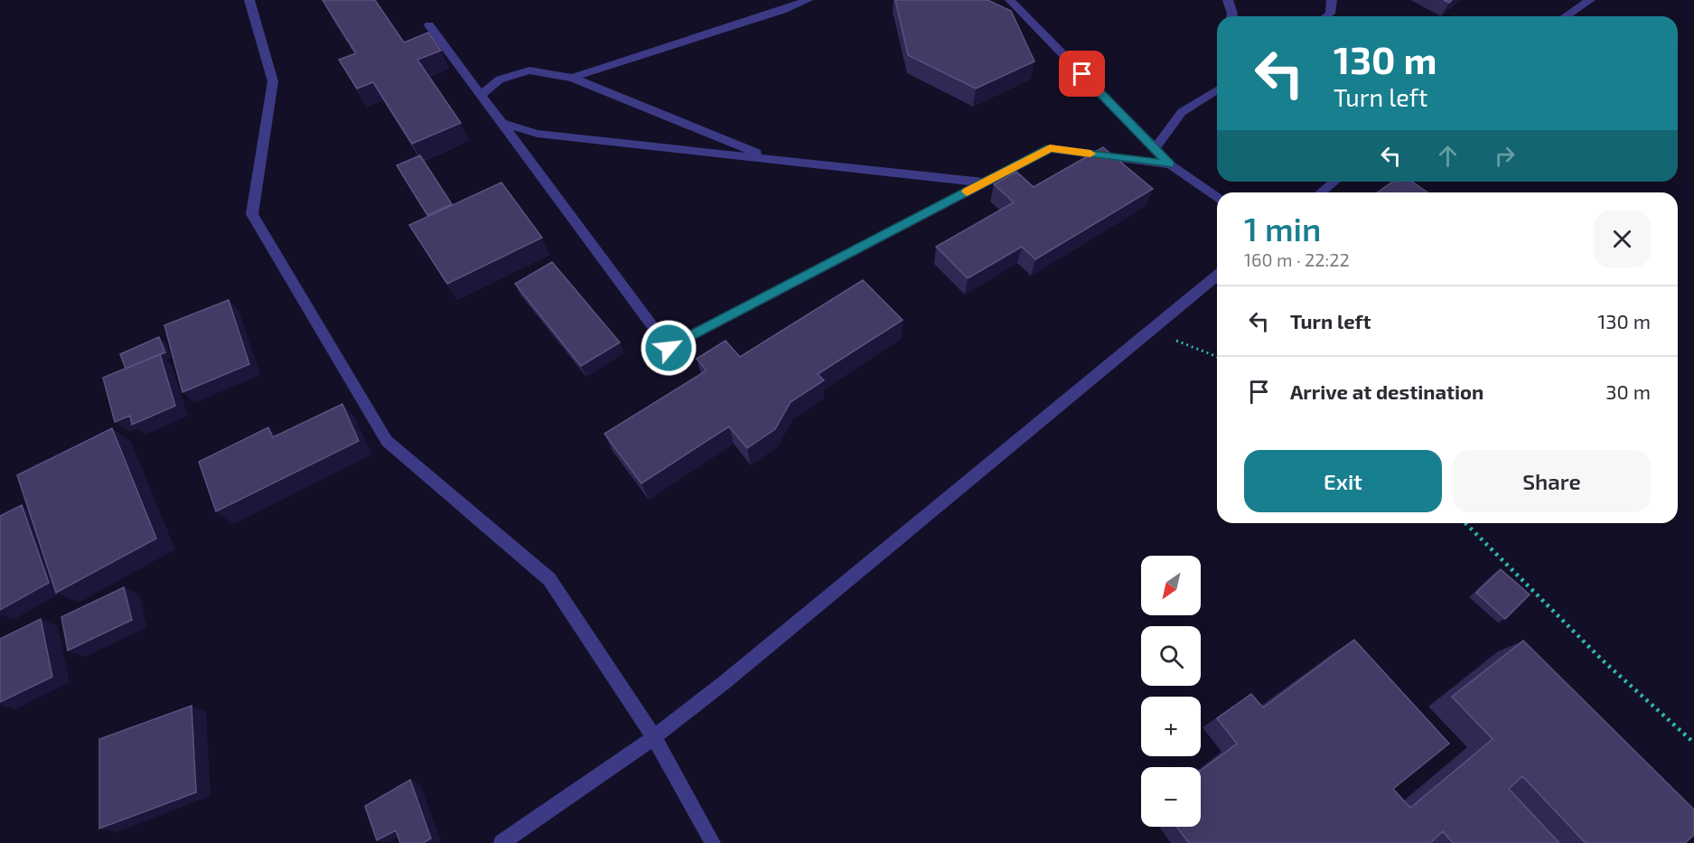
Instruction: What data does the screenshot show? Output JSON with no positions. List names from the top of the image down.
{
  "north": "bottom left",
  "page": {
    "turn": ["130 m", "Turn left"],
    "heading": ["1 min", "160 m · 22:22"],
    "list": [
      {
        "name": "Turn left",
        "value": "130 m"
      },
      {
        "name": "Arrive at destination",
        "value": "30 m"
      }
    ],
    "buttons": ["Exit", "Share"],
    "map_buttons": ["+", "−"]
  }
}
